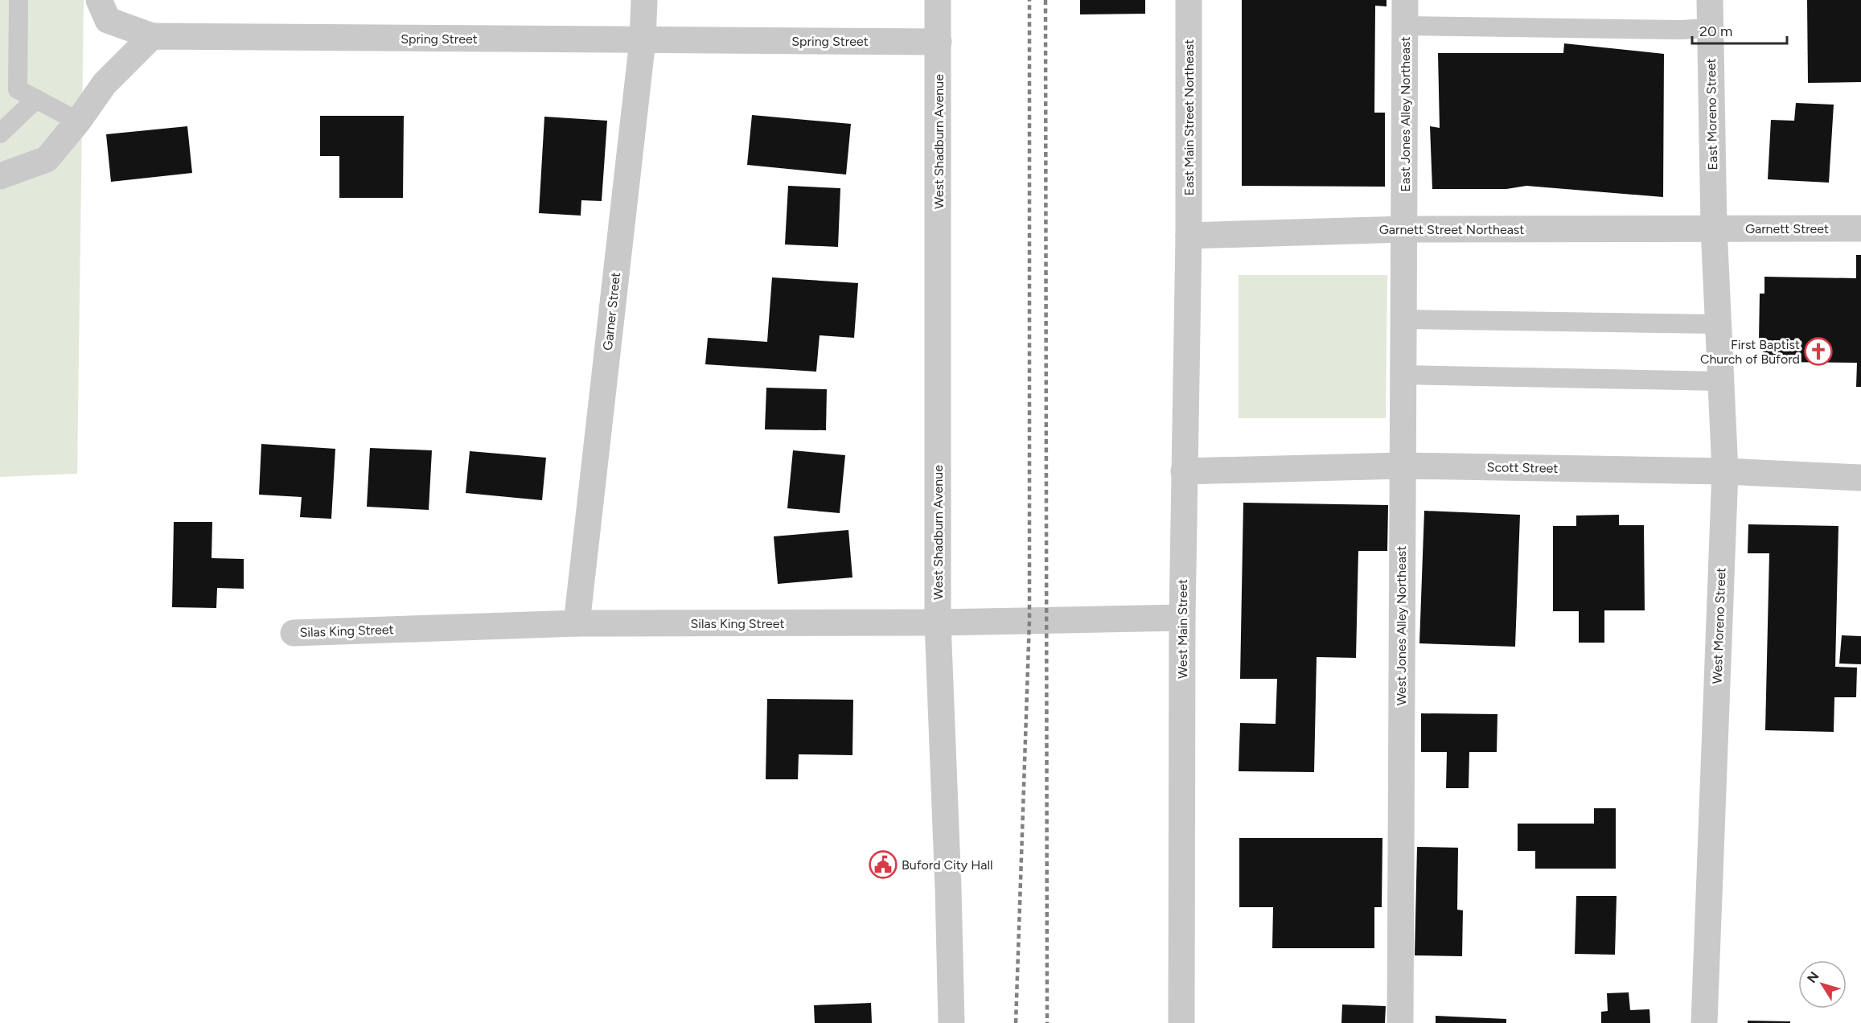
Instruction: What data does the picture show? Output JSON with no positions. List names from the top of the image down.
{
  "streets": {
    "street": [
      "Spring Street",
      "East Jones Alley Northeast",
      "East Moreno Street",
      "East Main Street Northeast",
      "West Shadburn Avenue",
      "Garnett Street",
      "Garnett Street Northeast",
      "Garner Street",
      "Scott Street",
      "Silas King Street",
      "West Jones Alley Northeast",
      "West Moreno Street",
      "West Main Street"
    ]
  },
  "crossings": [
    ["Spring Street", "West Shadburn Avenue"],
    ["Spring Street", "Garner Street"],
    ["East Jones Alley Northeast", "Garnett Street Northeast"],
    ["East Jones Alley Northeast", "West Jones Alley Northeast"],
    ["East Moreno Street", "Garnett Street"],
    ["East Moreno Street", "Garnett Street Northeast"],
    ["East Moreno Street", "West Moreno Street"],
    ["East Main Street Northeast", "Garnett Street Northeast"],
    ["East Main Street Northeast", "West Main Street"],
    ["West Shadburn Avenue", "Silas King Street"],
    ["Garnett Street", "Garnett Street Northeast"],
    ["Garnett Street", "West Moreno Street"],
    ["Garnett Street Northeast", "West Jones Alley Northeast"],
    ["Garnett Street Northeast", "West Moreno Street"],
    ["Garnett Street Northeast", "West Main Street"],
    ["Garner Street", "Silas King Street"],
    ["Scott Street", "West Jones Alley Northeast"],
    ["Scott Street", "West Moreno Street"],
    ["Scott Street", "West Main Street"],
    ["Silas King Street", "West Main Street"]
  ],
  "places": {
    "church": ["First Baptist Church of Buford"],
    "public building": ["Buford City Hall"]
  },
  "scale_bar": "20 m",
  "north": "top left"
}
